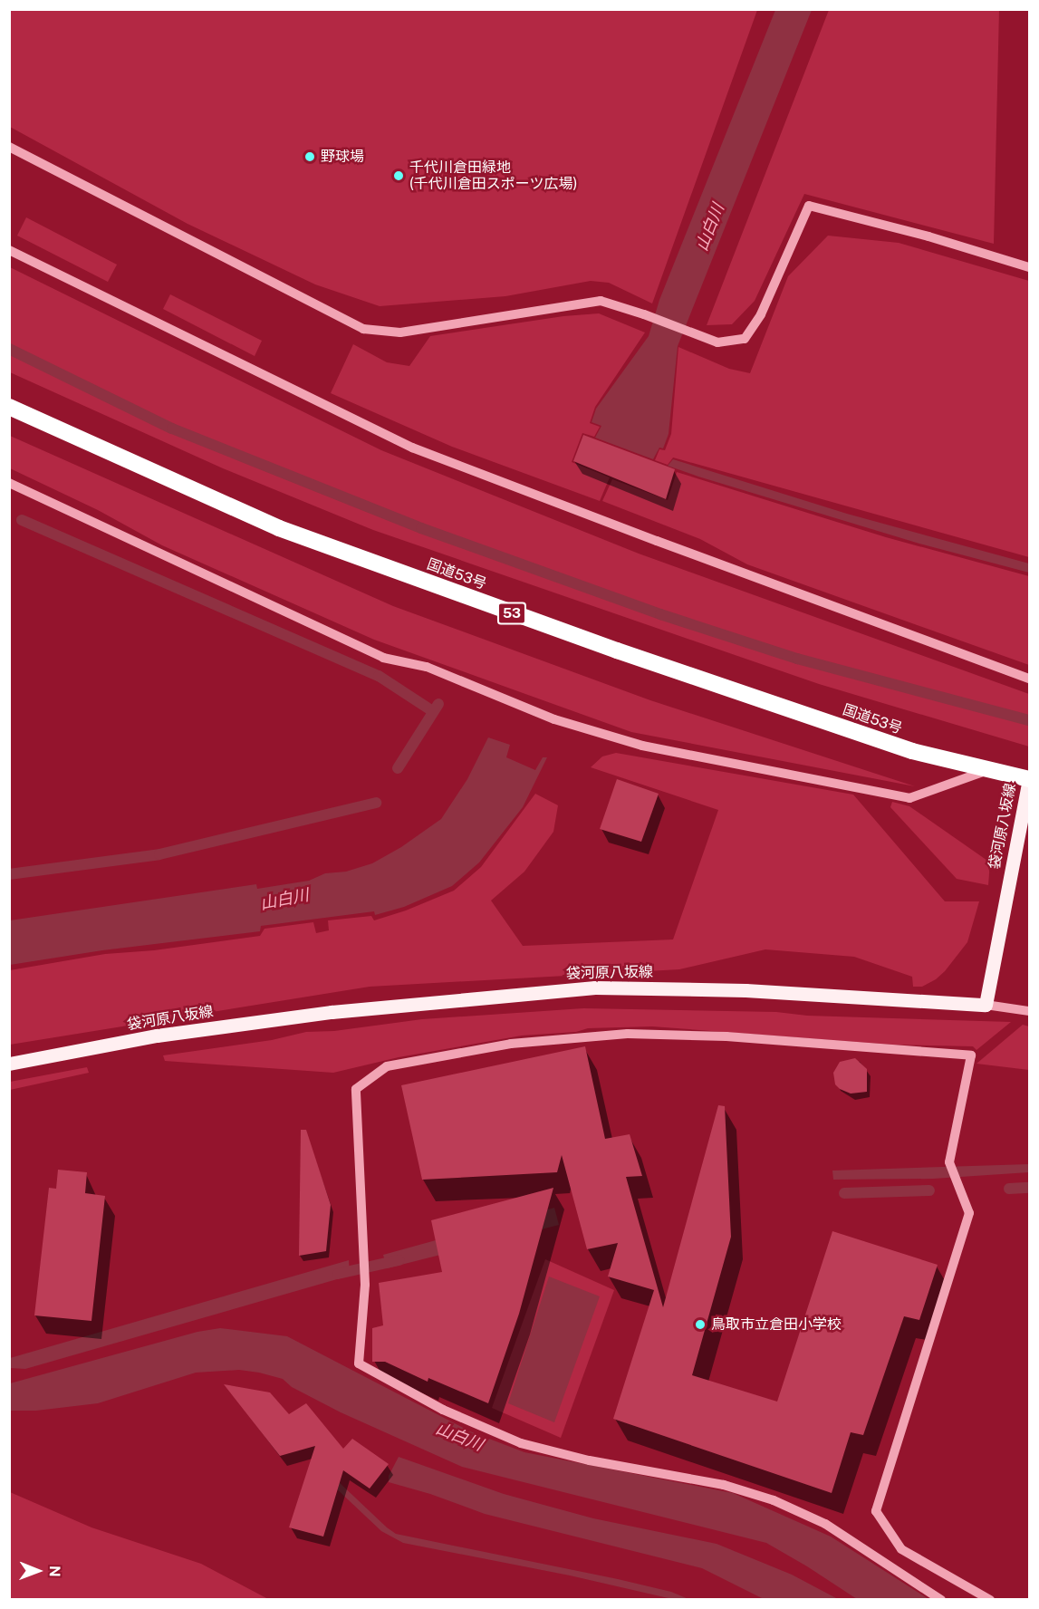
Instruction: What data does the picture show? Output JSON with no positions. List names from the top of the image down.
{
  "streets": {
    "highway": ["国道53号", "53"],
    "main road": ["袋河原八坂線"]
  },
  "crossings": [
    ["国道53号", "袋河原八坂線"]
  ],
  "water": ["山白川"],
  "places": ["野球場", "千代川倉田緑地 (千代川倉田スポーツ広場)", "鳥取市立倉田小学校"],
  "north": "right"
}
